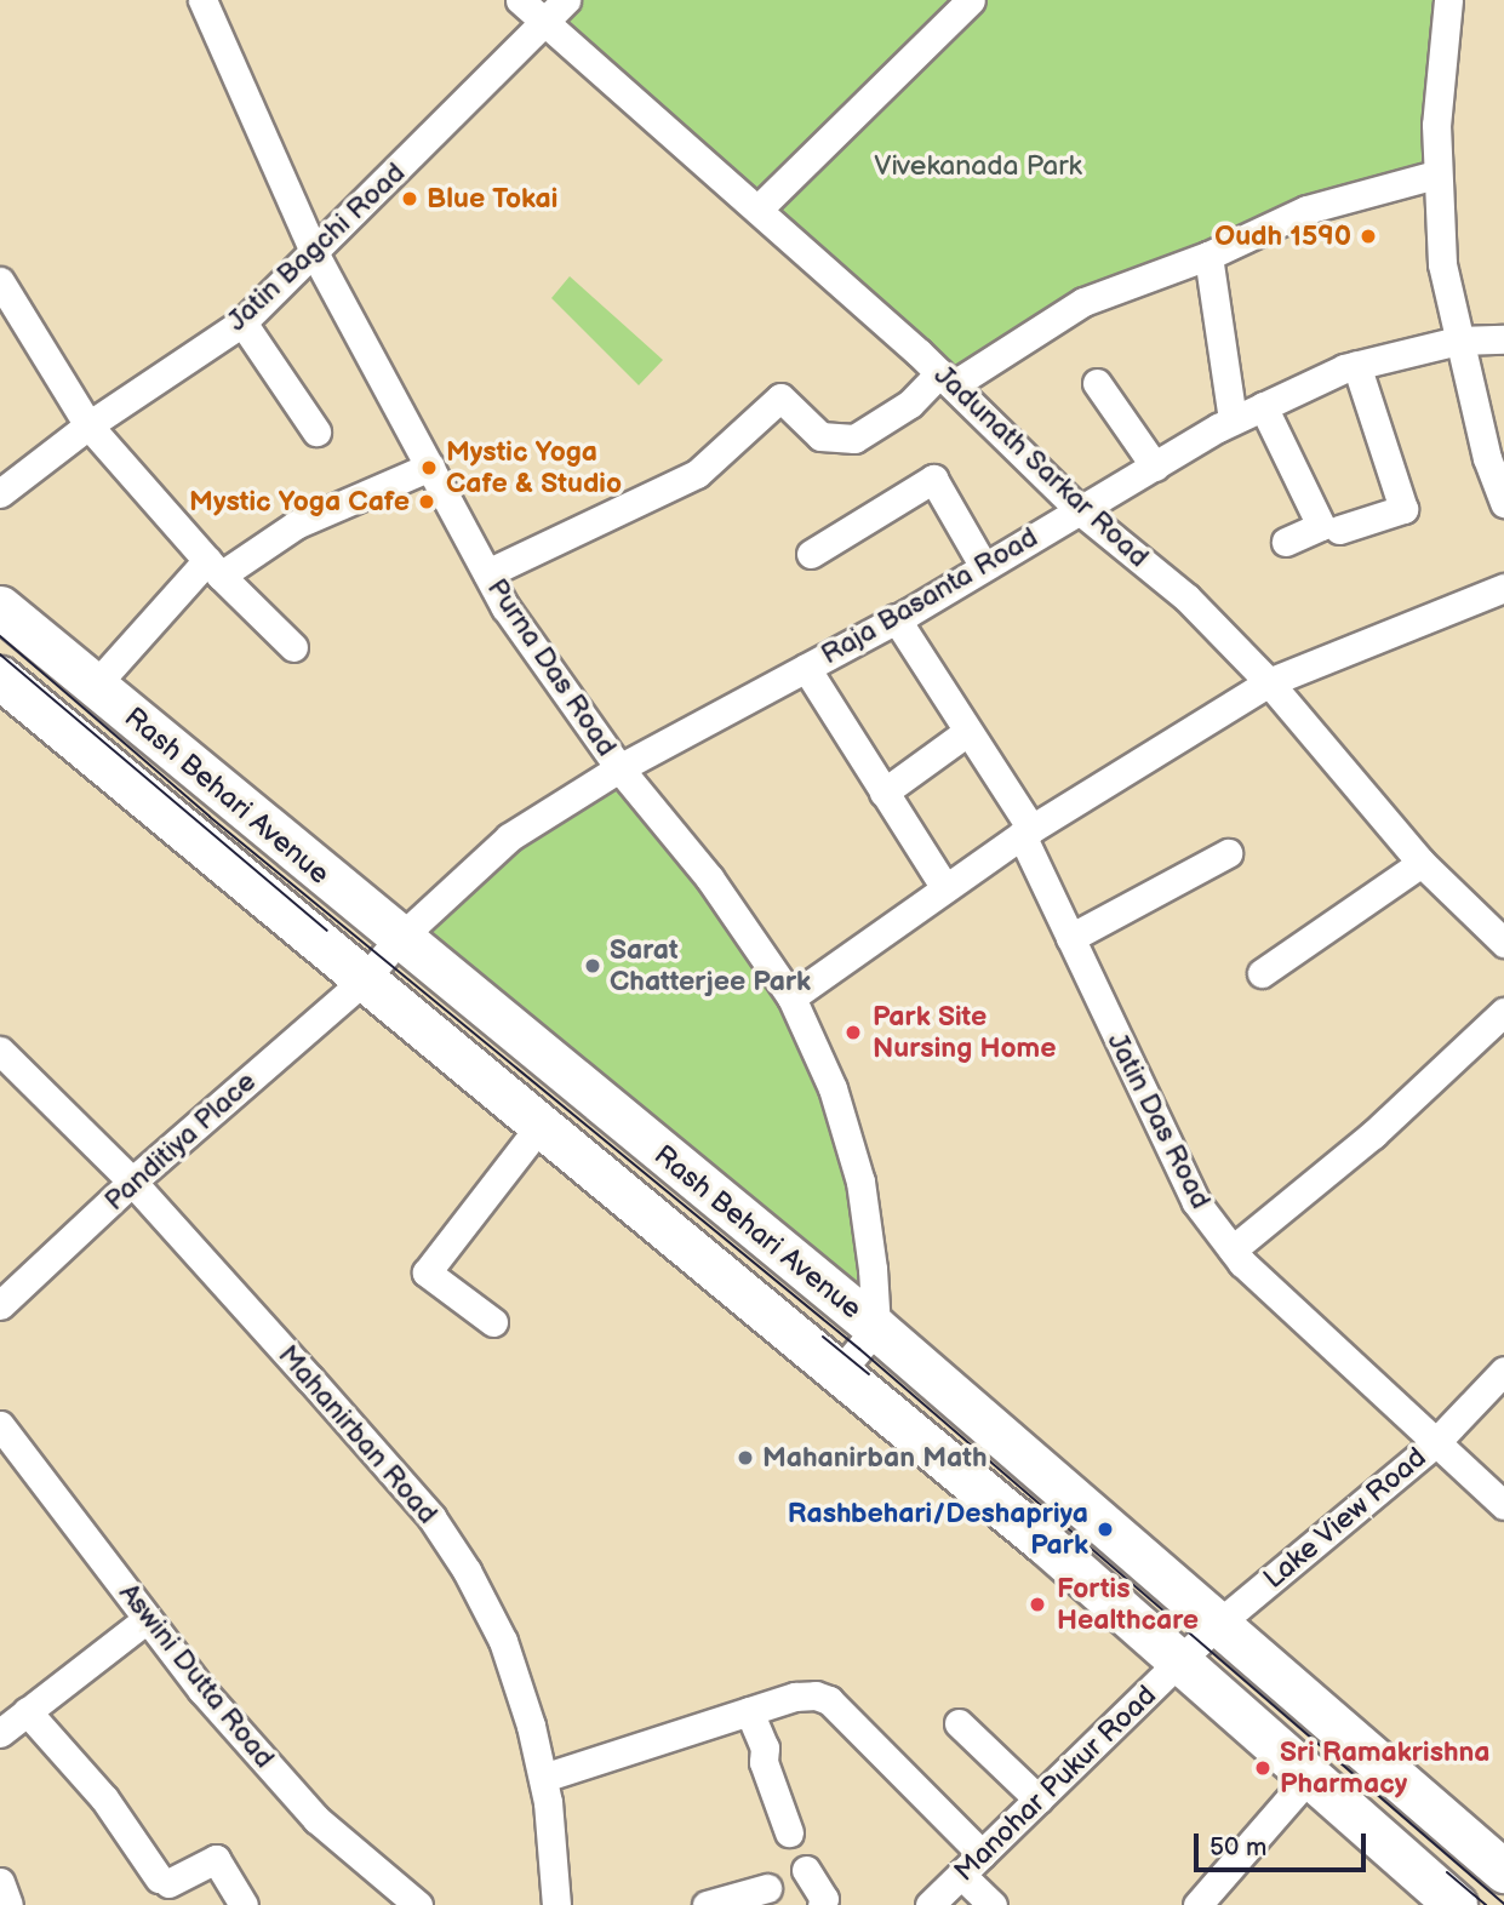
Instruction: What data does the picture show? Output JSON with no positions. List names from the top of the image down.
{
  "streets": {
    "main road": ["Rash Behari Avenue"],
    "street": [
      "Jatin Bagchi Road",
      "Jadunath Sarkar Road",
      "Raja Basanta Road",
      "Purna Das Road",
      "Jatin Das Road",
      "Panditiya Place",
      "Mahanirban Road",
      "Lake View Road",
      "Aswini Dutta Road",
      "Manohar Pukur Road"
    ]
  },
  "crossings": [
    ["Jatin Bagchi Road", "Jadunath Sarkar Road"],
    ["Jatin Bagchi Road", "Purna Das Road"],
    ["Jadunath Sarkar Road", "Raja Basanta Road"],
    ["Raja Basanta Road", "Purna Das Road"],
    ["Raja Basanta Road", "Rash Behari Avenue"],
    ["Raja Basanta Road", "Jatin Das Road"],
    ["Raja Basanta Road", "Panditiya Place"],
    ["Purna Das Road", "Rash Behari Avenue"],
    ["Rash Behari Avenue", "Panditiya Place"],
    ["Rash Behari Avenue", "Lake View Road"],
    ["Rash Behari Avenue", "Manohar Pukur Road"],
    ["Jatin Das Road", "Lake View Road"],
    ["Panditiya Place", "Mahanirban Road"],
    ["Lake View Road", "Manohar Pukur Road"]
  ],
  "parks": ["Vivekanada Park"],
  "places": [
    "Blue Tokai",
    "Oudh 1590",
    "Mystic Yoga Cafe & Studio",
    "Mystic Yoga Cafe",
    "Sarat Chatterjee Park",
    "Park Site Nursing Home",
    "Mahanirban Math",
    "Rashbehari/Deshapriya Park",
    "Fortis Healthcare",
    "Sri Ramakrishna Pharmacy"
  ],
  "scale_bar": "50 m"
}
